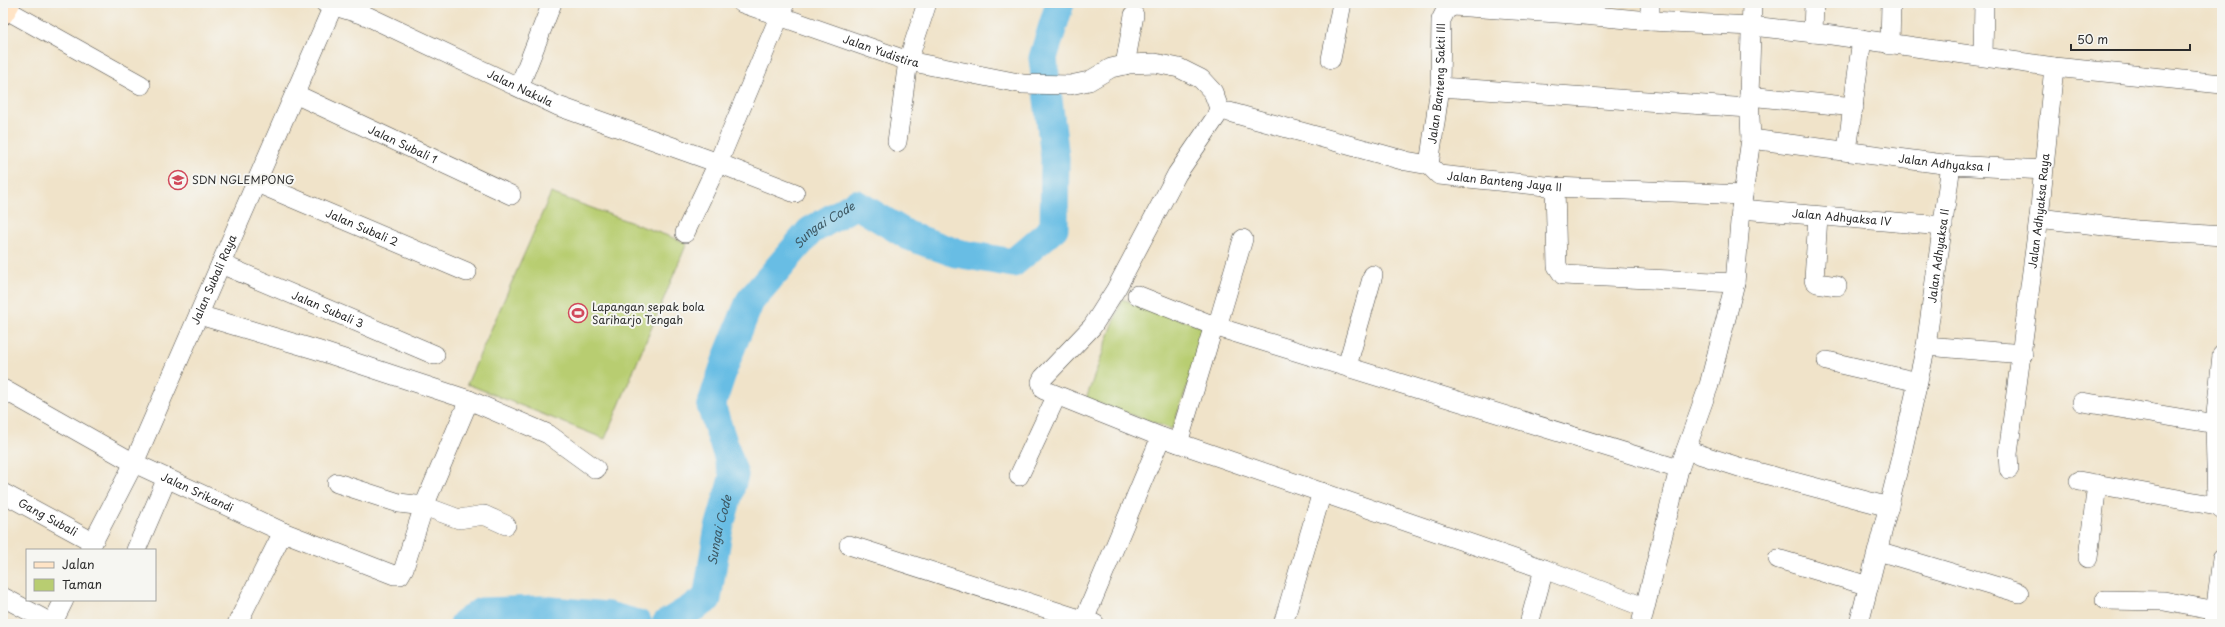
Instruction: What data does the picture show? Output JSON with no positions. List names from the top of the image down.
{
  "streets": {
    "street": [
      "Jalan Yudistira",
      "Jalan Banteng Sakti III",
      "Jalan Nakula",
      "Jalan Subali 1",
      "Jalan Adhyaksa I",
      "Jalan Banteng Jaya II",
      "Jalan Adhyaksa Raya",
      "Jalan Adhyaksa IV",
      "Jalan Subali 2",
      "Jalan Adhyaksa II",
      "Jalan Subali Raya",
      "Jalan Subali 3",
      "Jalan Srikandi",
      "Gang Subali"
    ]
  },
  "crossings": [
    ["Jalan Banteng Sakti III", "Jalan Banteng Jaya II"],
    ["Jalan Nakula", "Jalan Subali Raya"],
    ["Jalan Subali 1", "Jalan Subali Raya"],
    ["Jalan Adhyaksa I", "Jalan Adhyaksa Raya"],
    ["Jalan Adhyaksa I", "Jalan Adhyaksa II"],
    ["Jalan Banteng Jaya II", "Jalan Adhyaksa IV"],
    ["Jalan Adhyaksa IV", "Jalan Adhyaksa II"],
    ["Jalan Subali 2", "Jalan Subali Raya"],
    ["Jalan Subali Raya", "Jalan Subali 3"],
    ["Jalan Subali Raya", "Jalan Srikandi"],
    ["Jalan Subali Raya", "Gang Subali"]
  ],
  "water": ["Sungai Code"],
  "places": {
    "school or university": ["SDN NGLEMPONG"],
    "sports": ["Lapangan sepak bola Sariharjo Tengah"]
  },
  "legend": ["Jalan", "Taman"],
  "scale_bar": "50 m"
}
